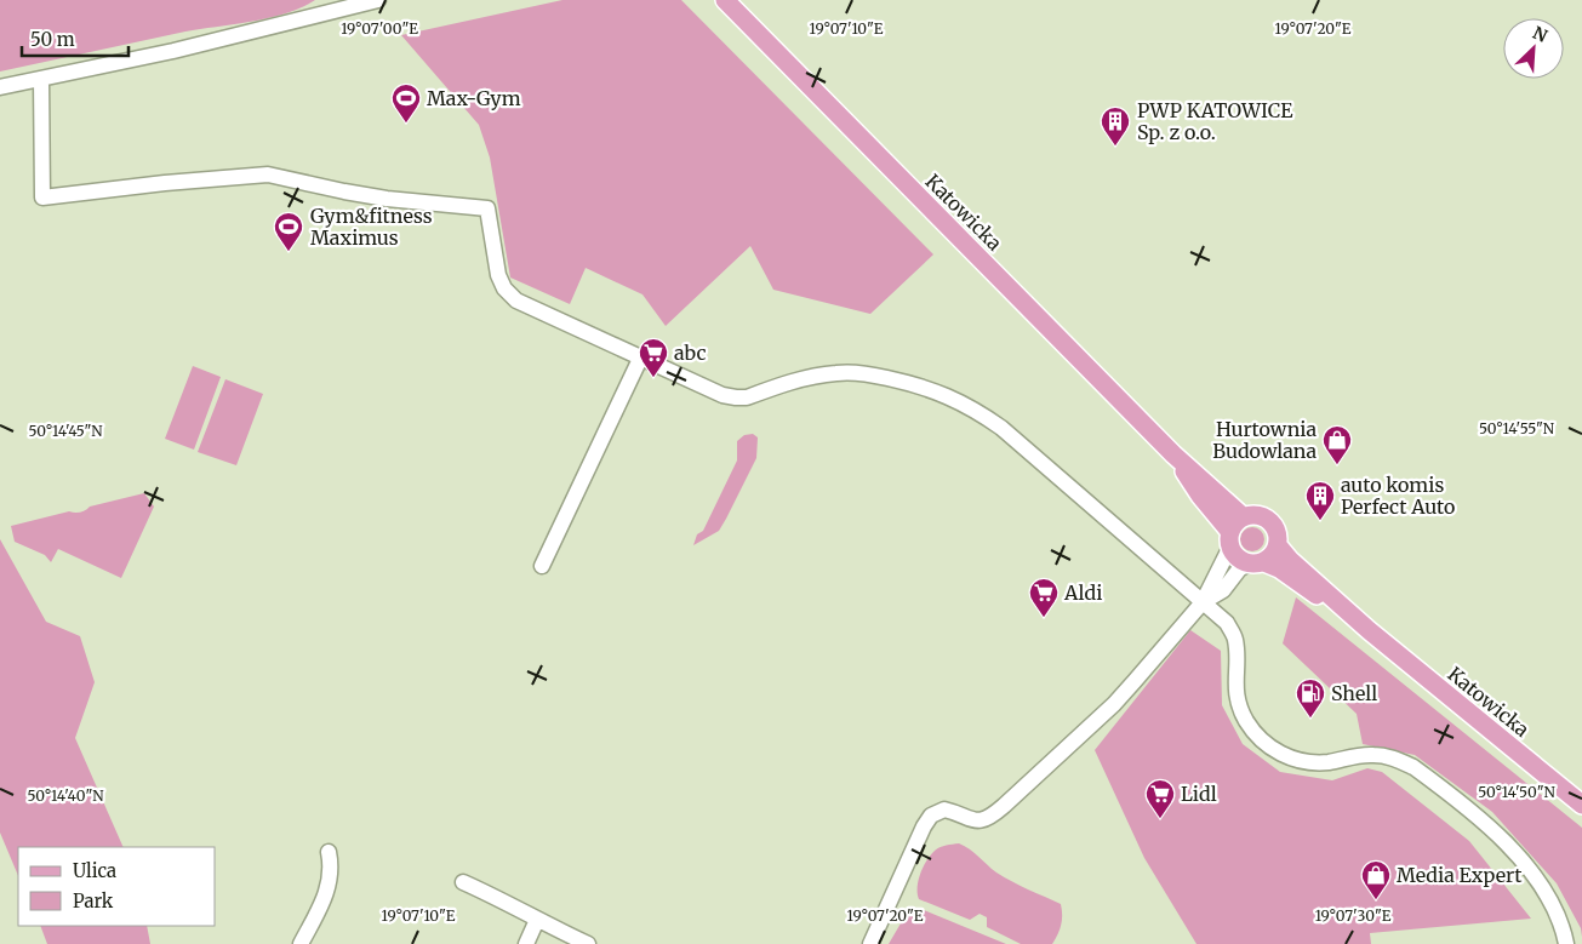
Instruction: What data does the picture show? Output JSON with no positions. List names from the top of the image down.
{
  "streets": {
    "main road": ["Katowicka"]
  },
  "places": {
    "sports": ["Max-Gym", "Gym&fitness Maximus"],
    "building": ["PWP KATOWICE Sp. z o.o.", "auto komis Perfect Auto"],
    "supermarket": ["abc", "Aldi", "Lidl"],
    "shop": ["Hurtownia Budowlana", "Media Expert"],
    "fuel station": ["Shell"]
  },
  "legend": ["Ulica", "Park"],
  "scale_bar": "50 m",
  "north": "top right",
  "coordinates": [
    "19°07'00\"E",
    "19°07'10\"E",
    "19°07'20\"E",
    "50°14'55\"N",
    "50°14'45\"N",
    "50°14'50\"N",
    "50°14'40\"N",
    "19°07'30\"E"
  ]
}
